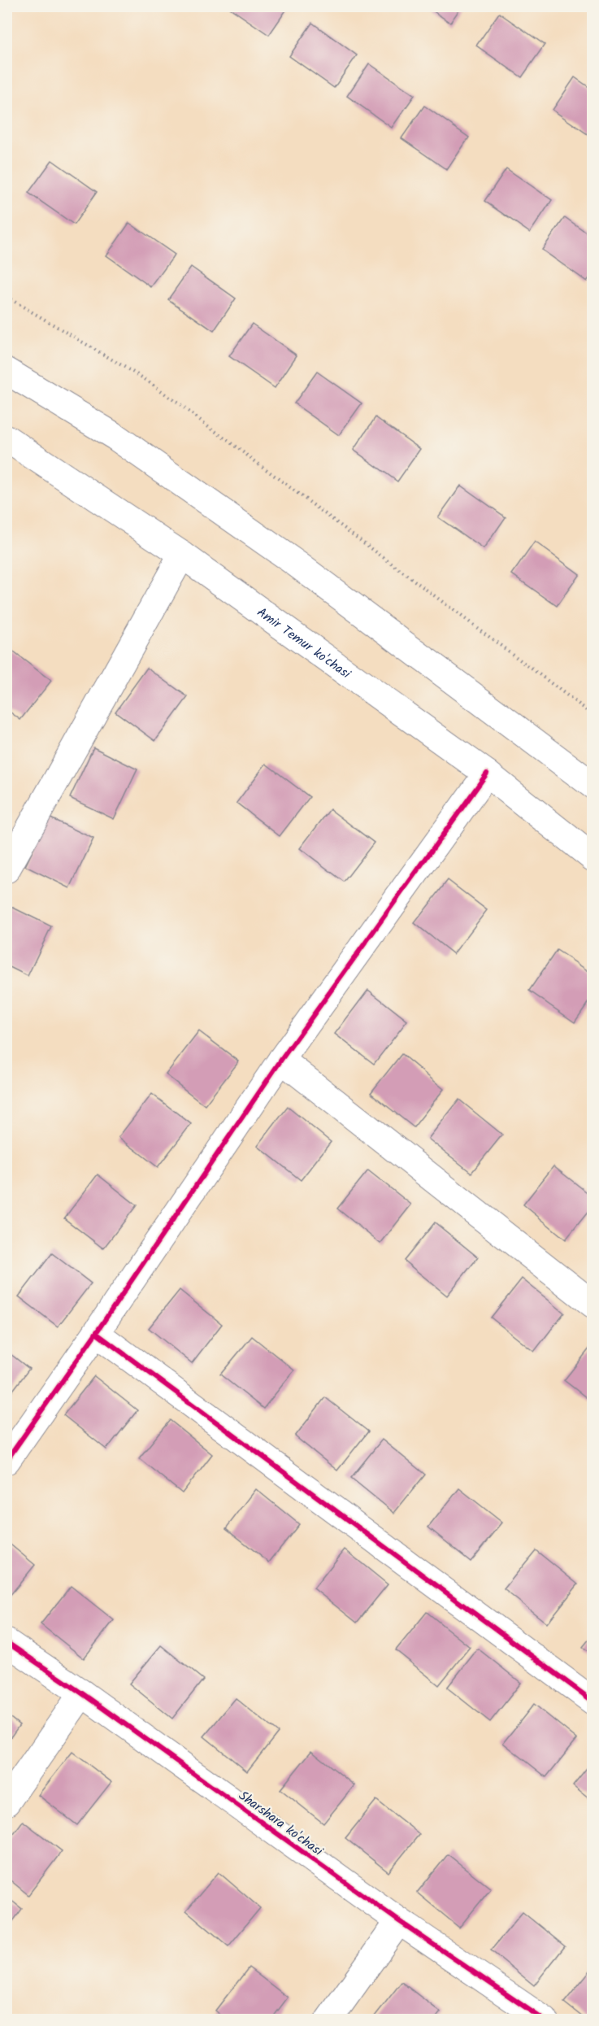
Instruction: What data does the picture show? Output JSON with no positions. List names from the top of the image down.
{
  "streets": {
    "street": ["Amir Temur ko'chasi", "Sharshara ko'chasi"]
  }
}
